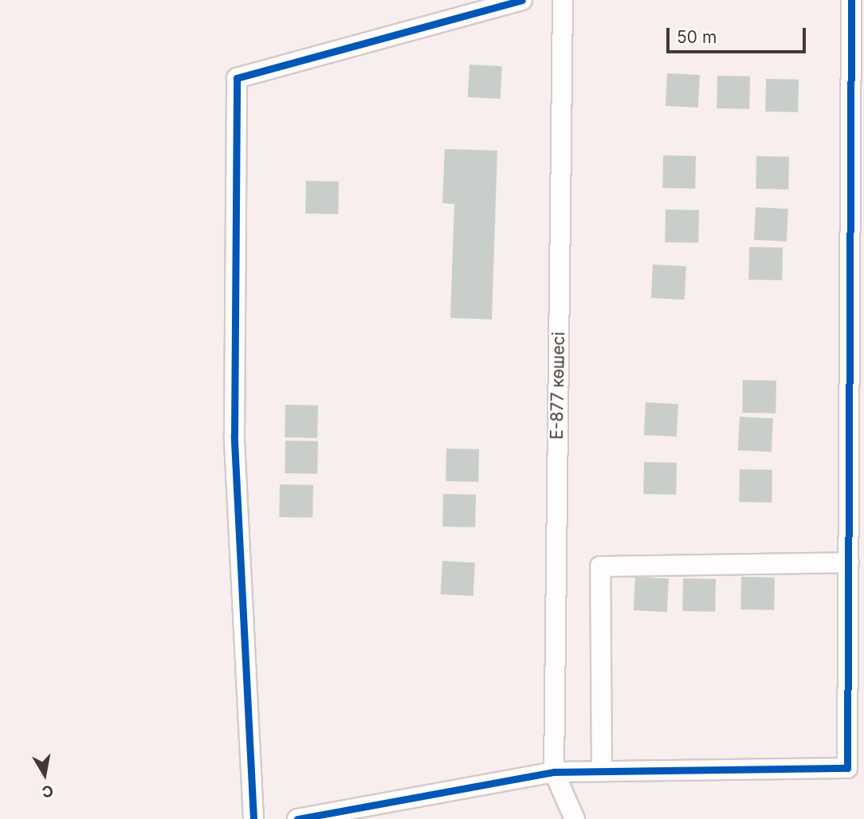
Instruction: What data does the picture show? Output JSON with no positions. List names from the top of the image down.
{
  "streets": {
    "street": ["Е-877 көшесі"]
  },
  "scale_bar": "50 m",
  "north": "bottom"
}
